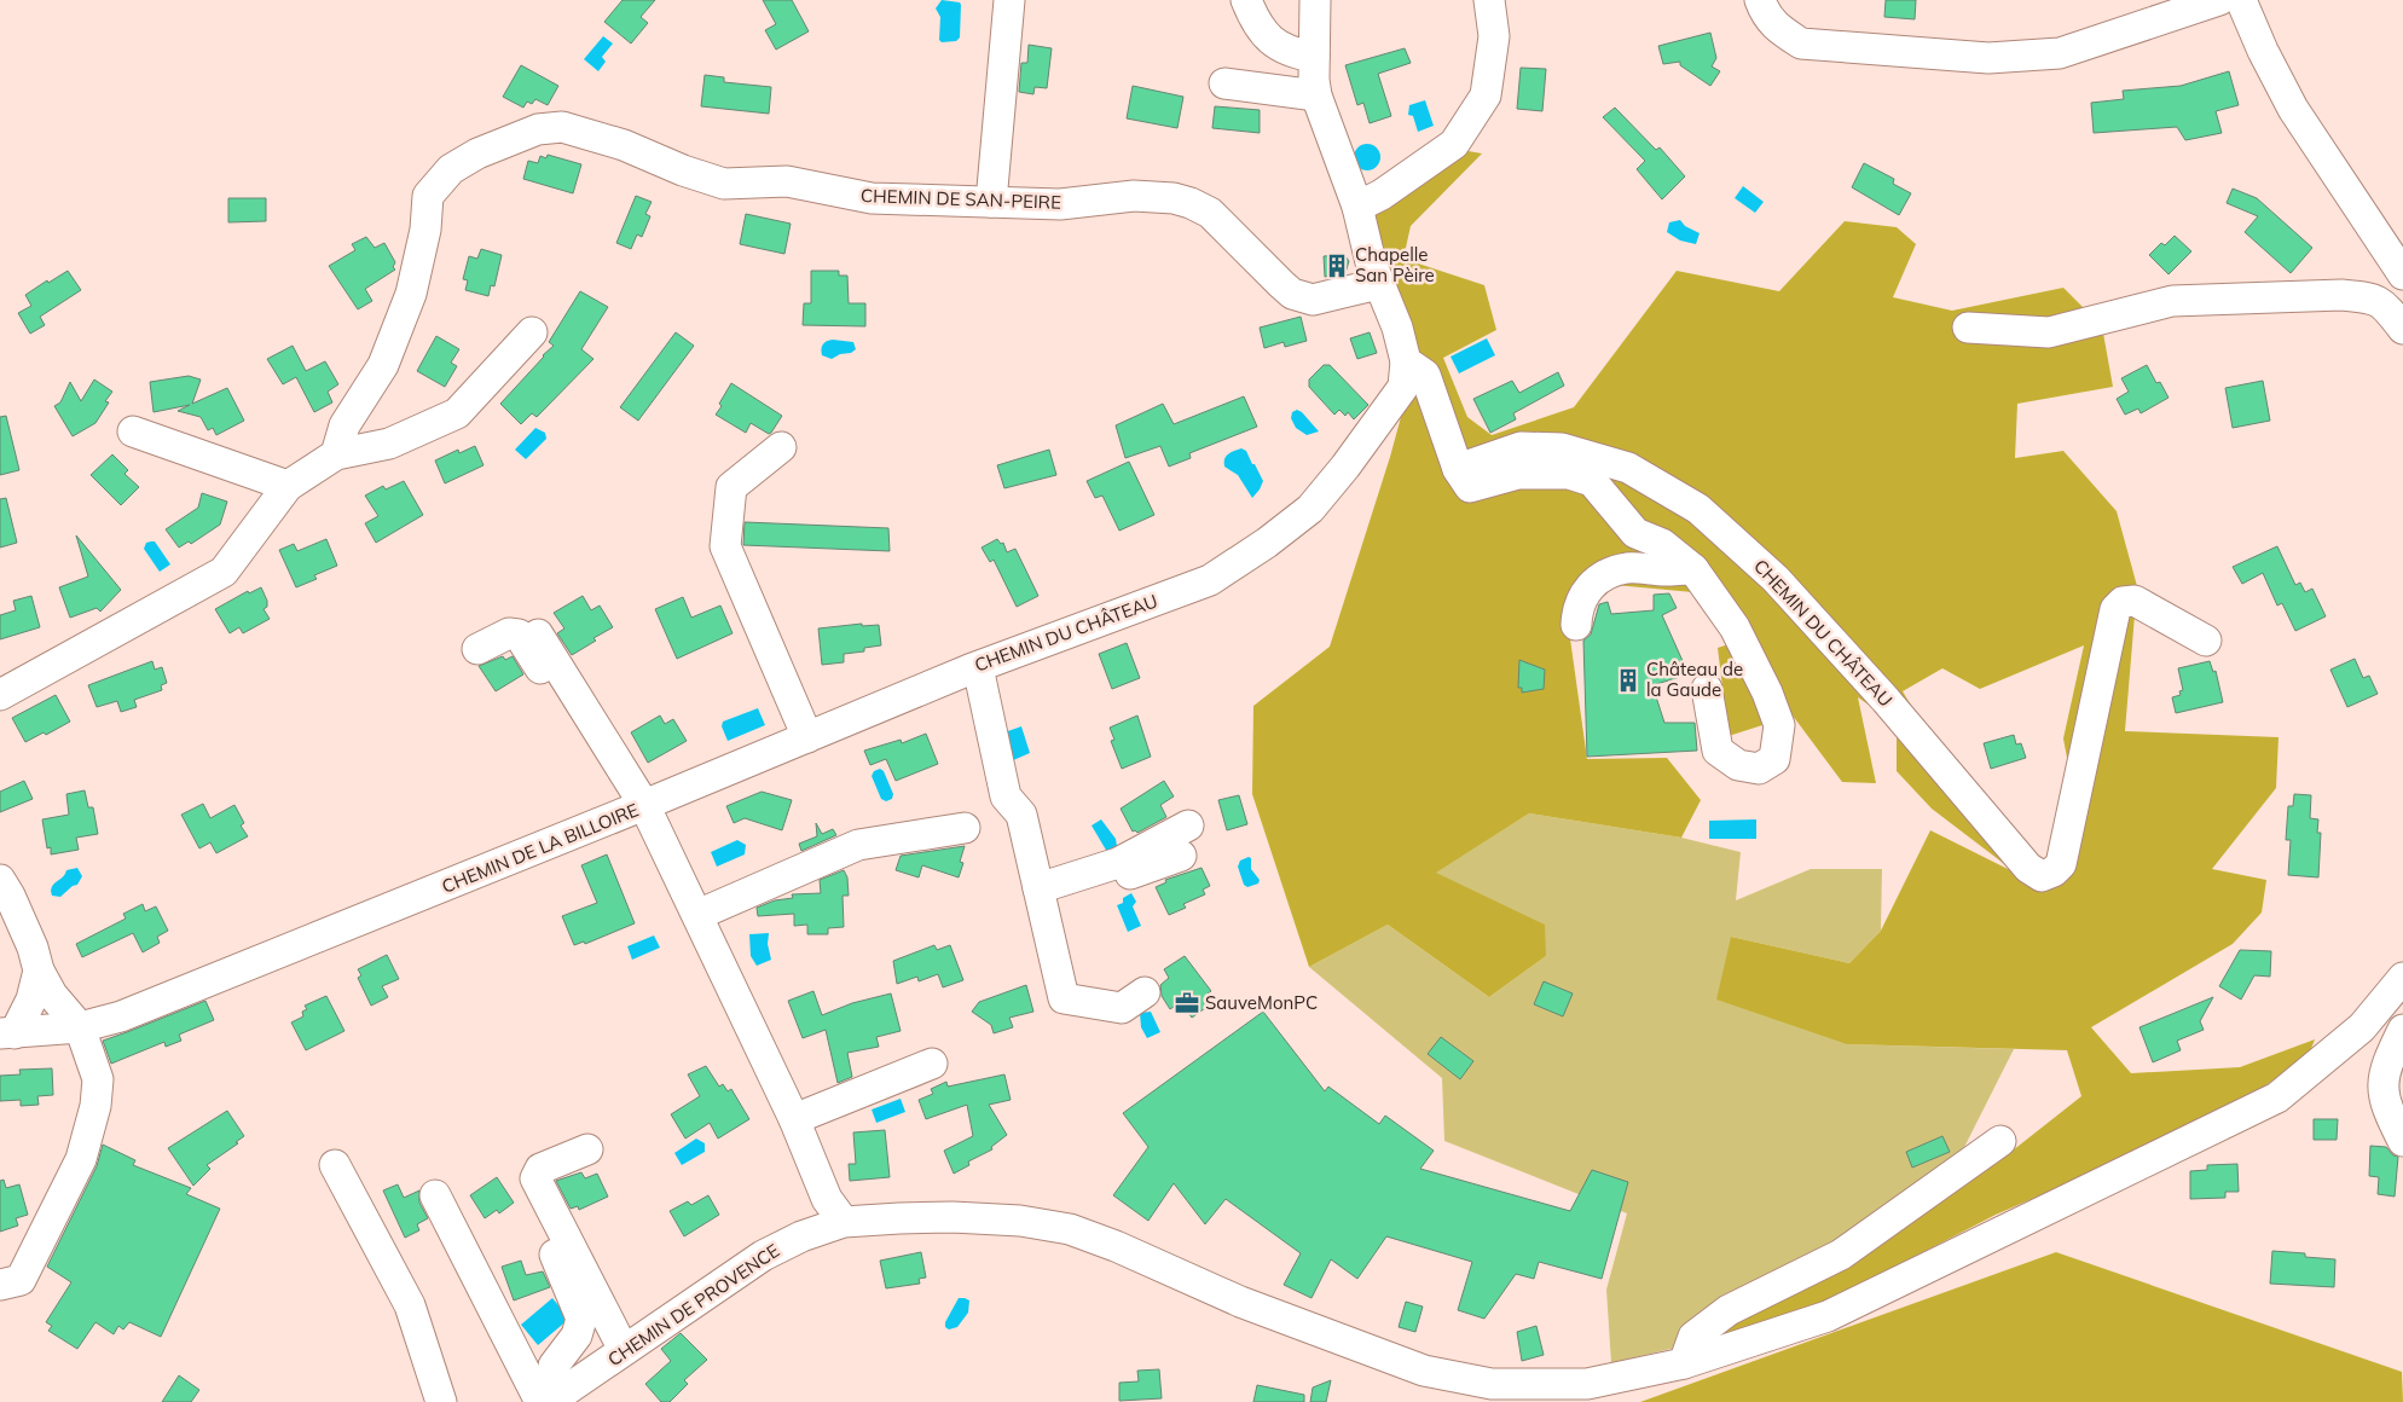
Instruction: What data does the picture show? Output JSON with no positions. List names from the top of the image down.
{
  "streets": {
    "street": [
      "CHEMIN DE SAN-PEIRE",
      "CHEMIN DU CHÂTEAU",
      "CHEMIN DE LA BILLOIRE",
      "CHEMIN DE PROVENCE"
    ]
  },
  "crossings": [
    ["CHEMIN DE SAN-PEIRE", "CHEMIN DU CHÂTEAU"],
    ["CHEMIN DU CHÂTEAU", "CHEMIN DE LA BILLOIRE"],
    ["CHEMIN DE LA BILLOIRE", "CHEMIN DE PROVENCE"]
  ],
  "places": {
    "building": ["Chapelle San Pèire", "Château de la Gaude"],
    "office": ["SauveMonPC"]
  }
}
